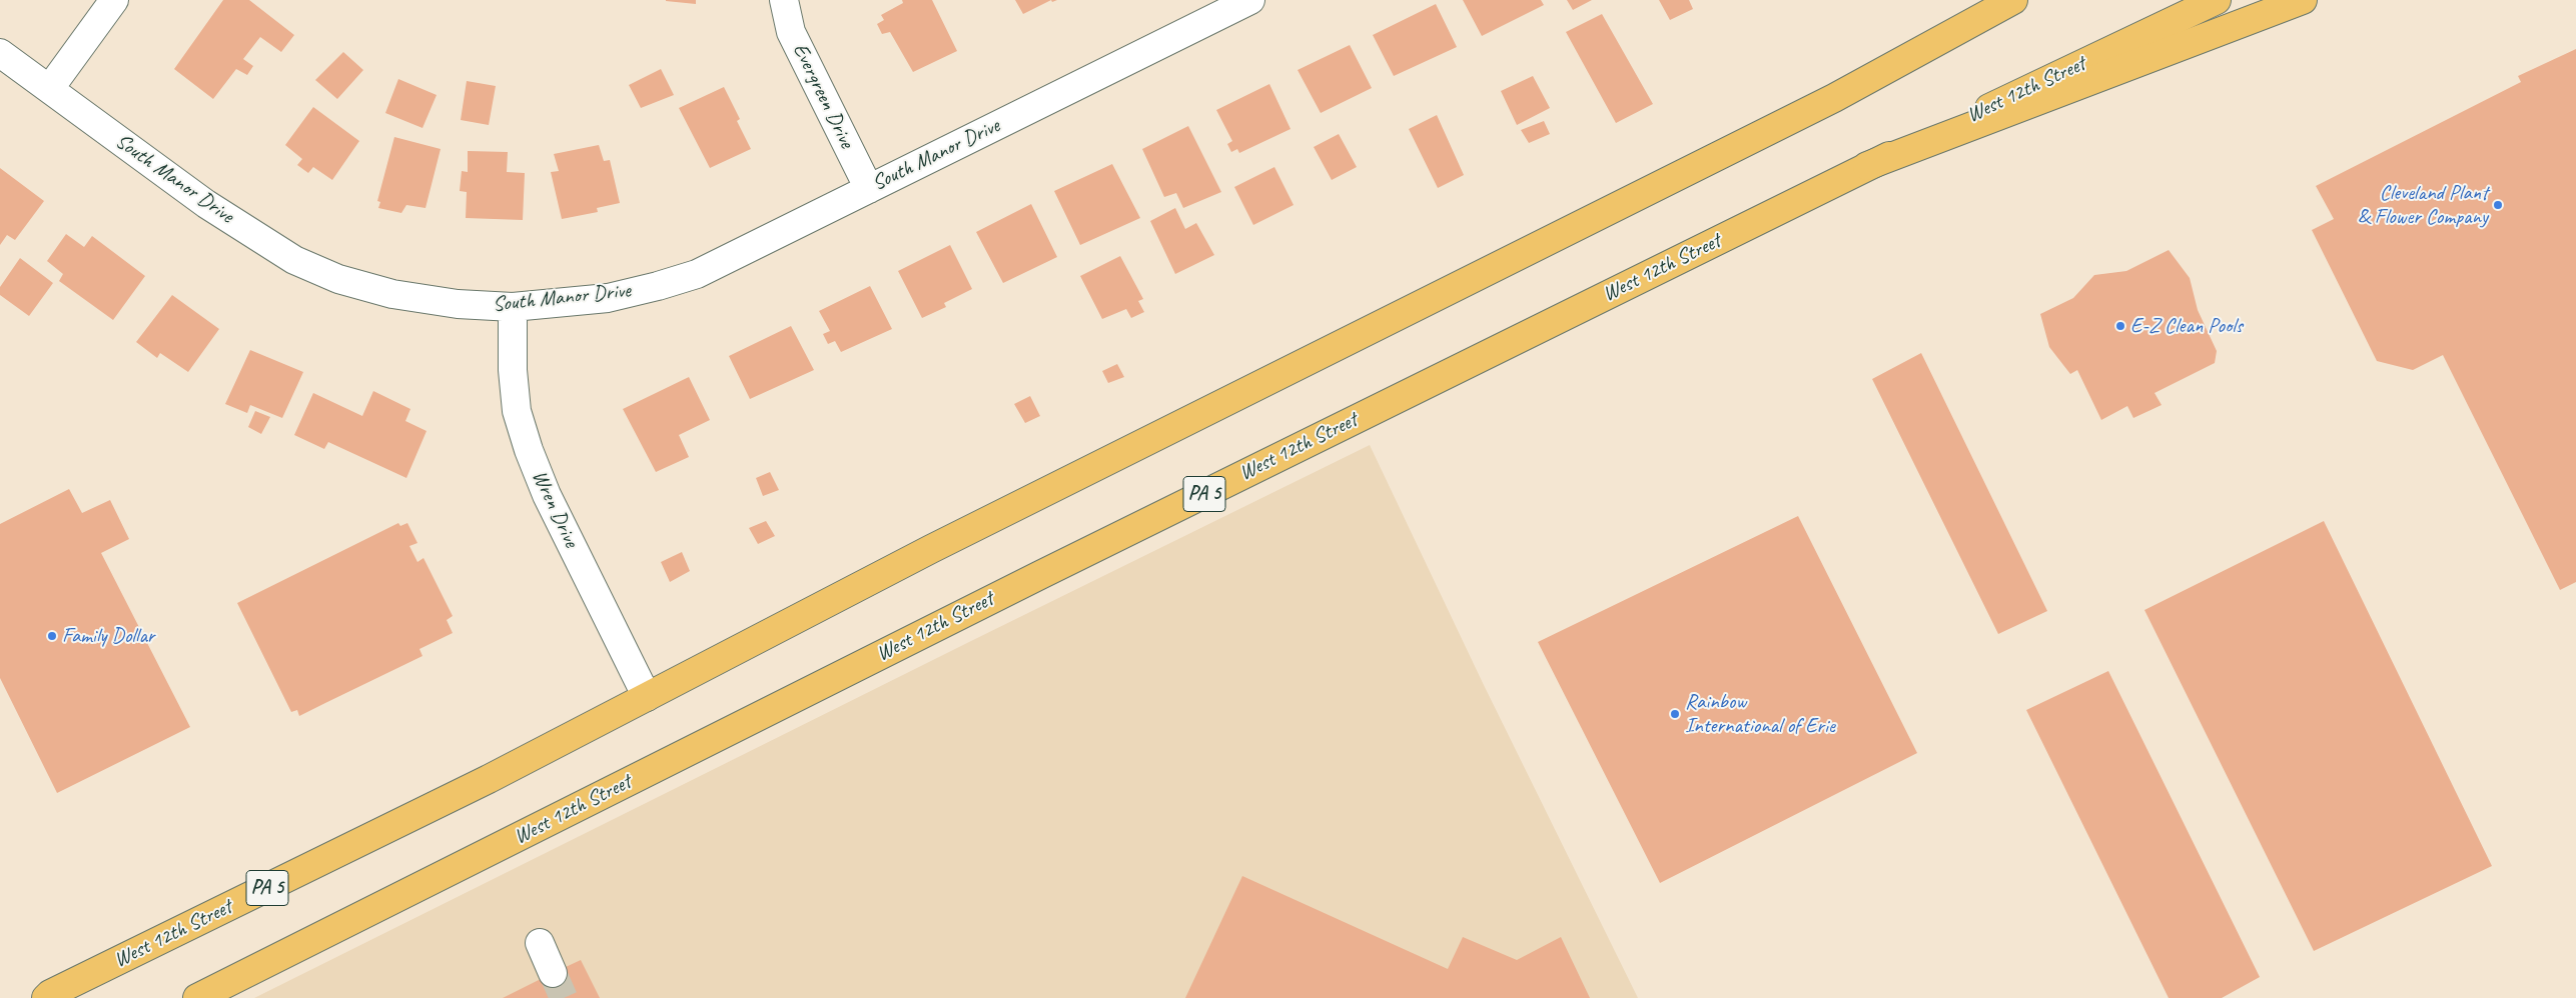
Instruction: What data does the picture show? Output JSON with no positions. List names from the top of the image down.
{
  "streets": {
    "main road": ["West 12th Street", "PA 5"],
    "street": ["Evergreen Drive", "South Manor Drive", "Wren Drive"]
  },
  "crossings": [
    ["West 12th Street", "Wren Drive"],
    ["Evergreen Drive", "South Manor Drive"],
    ["South Manor Drive", "Wren Drive"]
  ],
  "places": [
    "Cleveland Plant & Flower Company",
    "E-Z Clean Pools",
    "Family Dollar",
    "Rainbow International of Erie"
  ]
}
